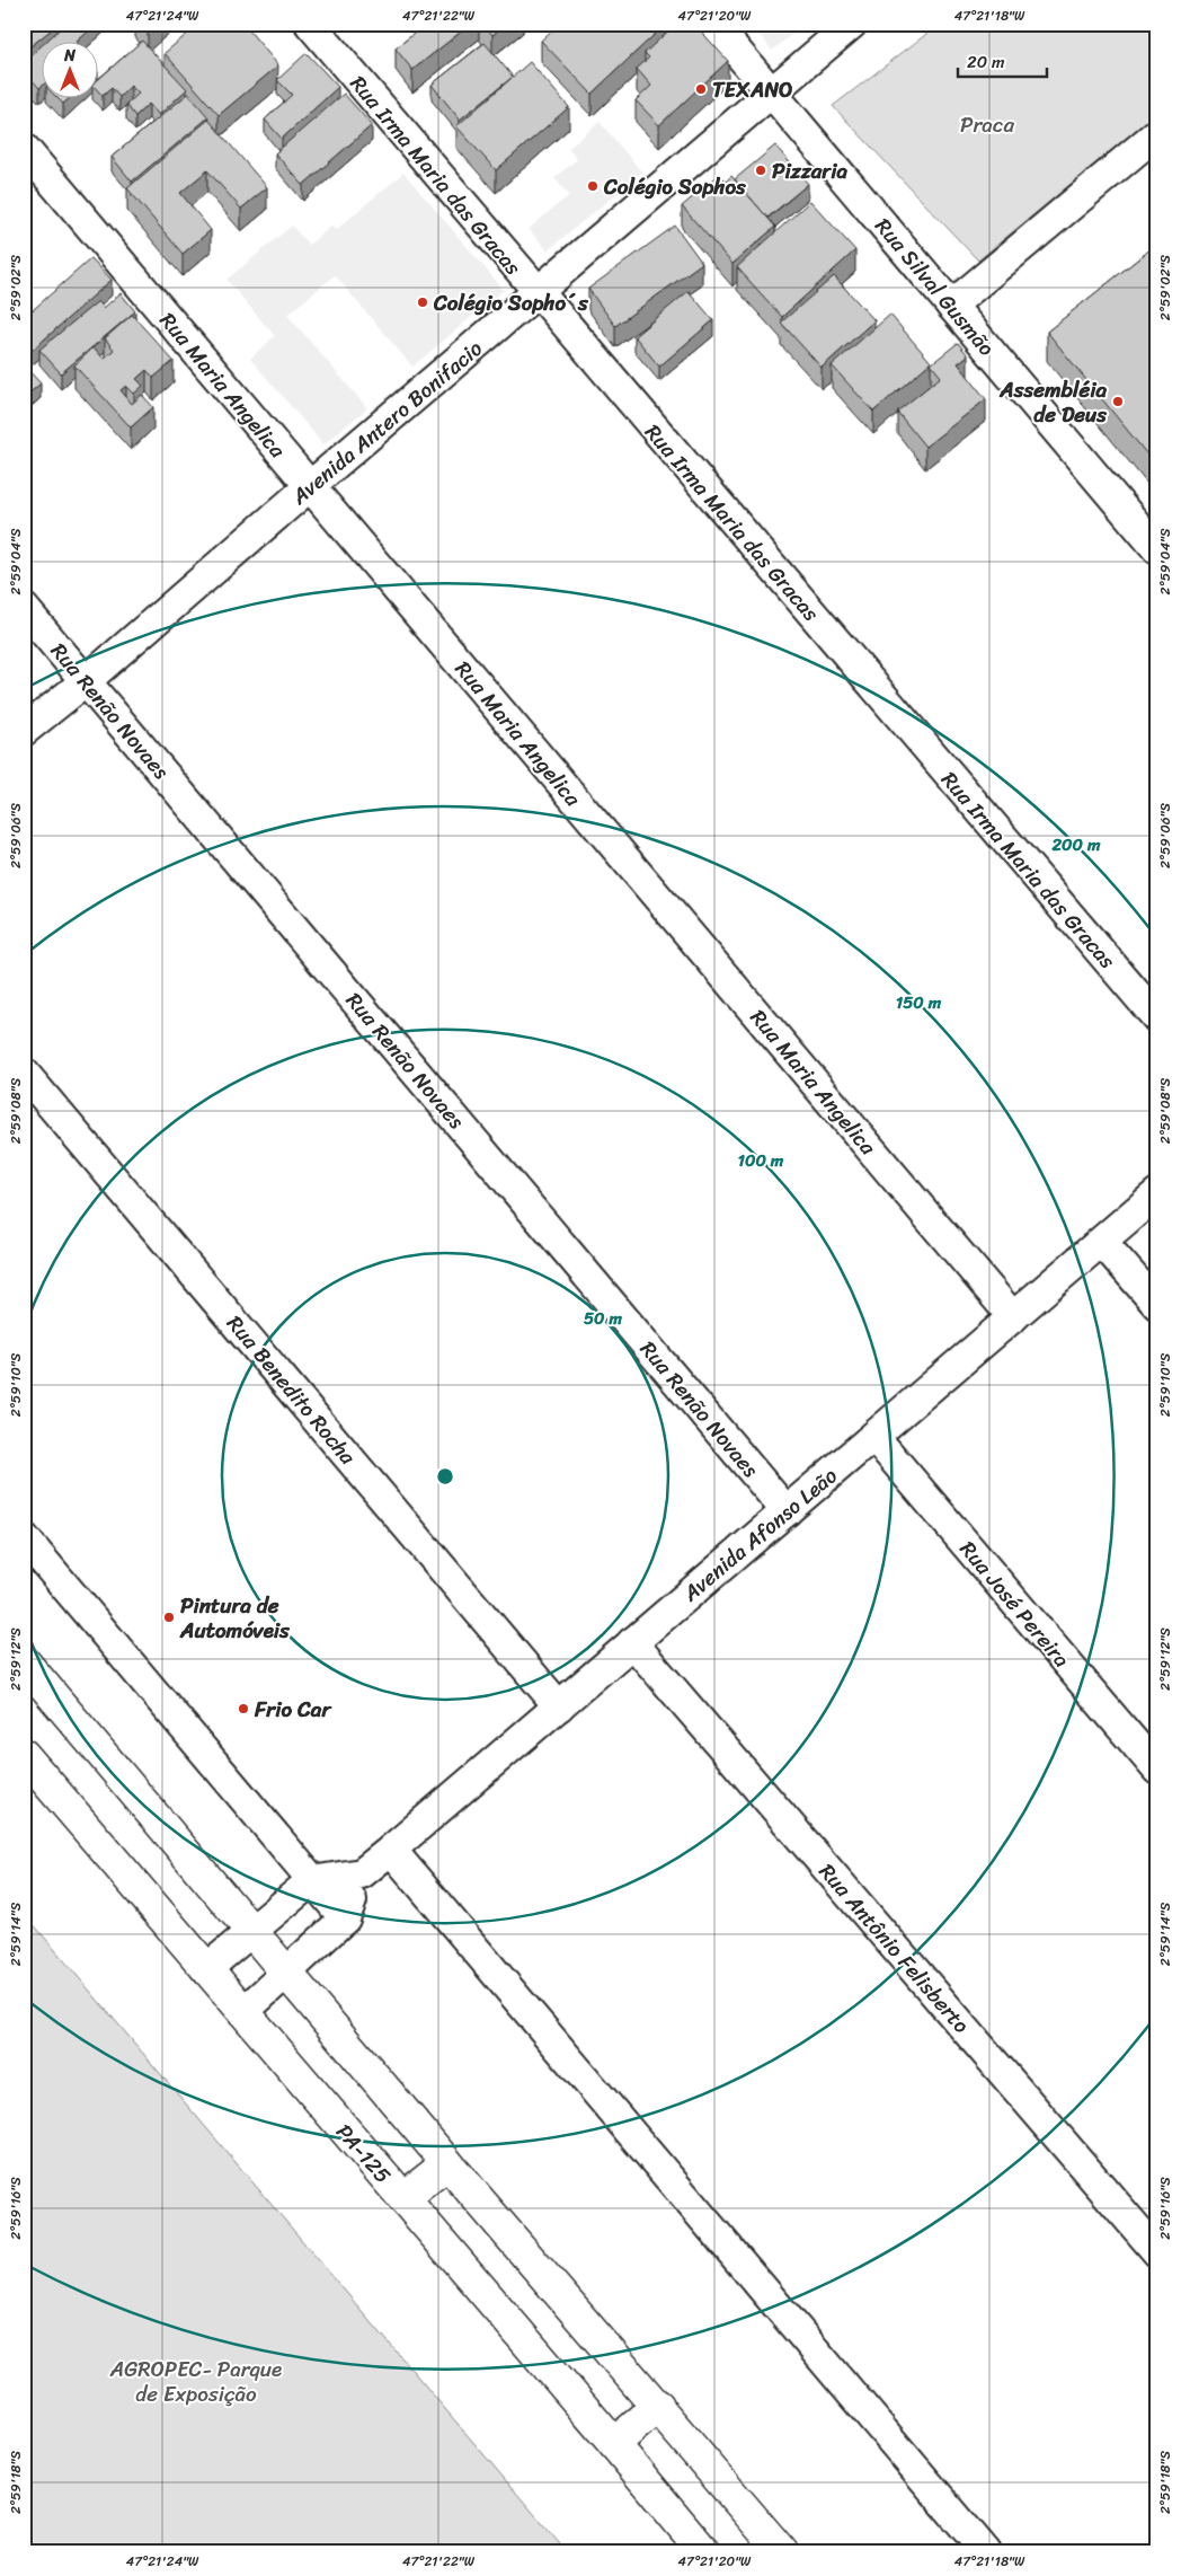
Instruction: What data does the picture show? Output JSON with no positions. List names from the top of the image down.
{
  "streets": {
    "main road": ["PA-125"],
    "street": [
      "Rua Irma Maria das Gracas",
      "Rua Silval Gusmão",
      "Rua Maria Angelica",
      "Avenida Antero Bonifacio",
      "Rua Renão Novaes",
      "Rua Benedito Rocha",
      "Avenida Afonso Leão",
      "Rua José Pereira",
      "Rua Antônio Felisberto"
    ]
  },
  "crossings": [
    ["Rua Irma Maria das Gracas", "Avenida Antero Bonifacio"],
    ["Rua Silval Gusmão", "Avenida Antero Bonifacio"],
    ["Rua Maria Angelica", "Avenida Antero Bonifacio"],
    ["Rua Maria Angelica", "Avenida Afonso Leão"],
    ["Avenida Antero Bonifacio", "Rua Renão Novaes"],
    ["Rua Renão Novaes", "Avenida Afonso Leão"],
    ["Rua Benedito Rocha", "Avenida Afonso Leão"],
    ["Avenida Afonso Leão", "Rua José Pereira"],
    ["Avenida Afonso Leão", "Rua Antônio Felisberto"]
  ],
  "parks": ["Praca", "AGROPEC- Parque de Exposição"],
  "places": [
    "TEXANO",
    "Pizzaria",
    "Colégio Sophos",
    "Colégio Sopho´s",
    "Assembléia de Deus",
    "Pintura de Automóveis",
    "Frio Car"
  ],
  "scale_bar": "20 m",
  "north": "top",
  "coordinates": [
    "47°21'24\"W",
    "47°21'22\"W",
    "47°21'20\"W",
    "47°21'18\"W",
    "2°59'02\"S",
    "2°59'04\"S",
    "2°59'06\"S",
    "2°59'08\"S",
    "2°59'10\"S",
    "2°59'12\"S",
    "2°59'14\"S",
    "2°59'16\"S",
    "2°59'18\"S"
  ],
  "rings": [
    "200 m",
    "150 m",
    "100 m",
    "50 m"
  ]
}
